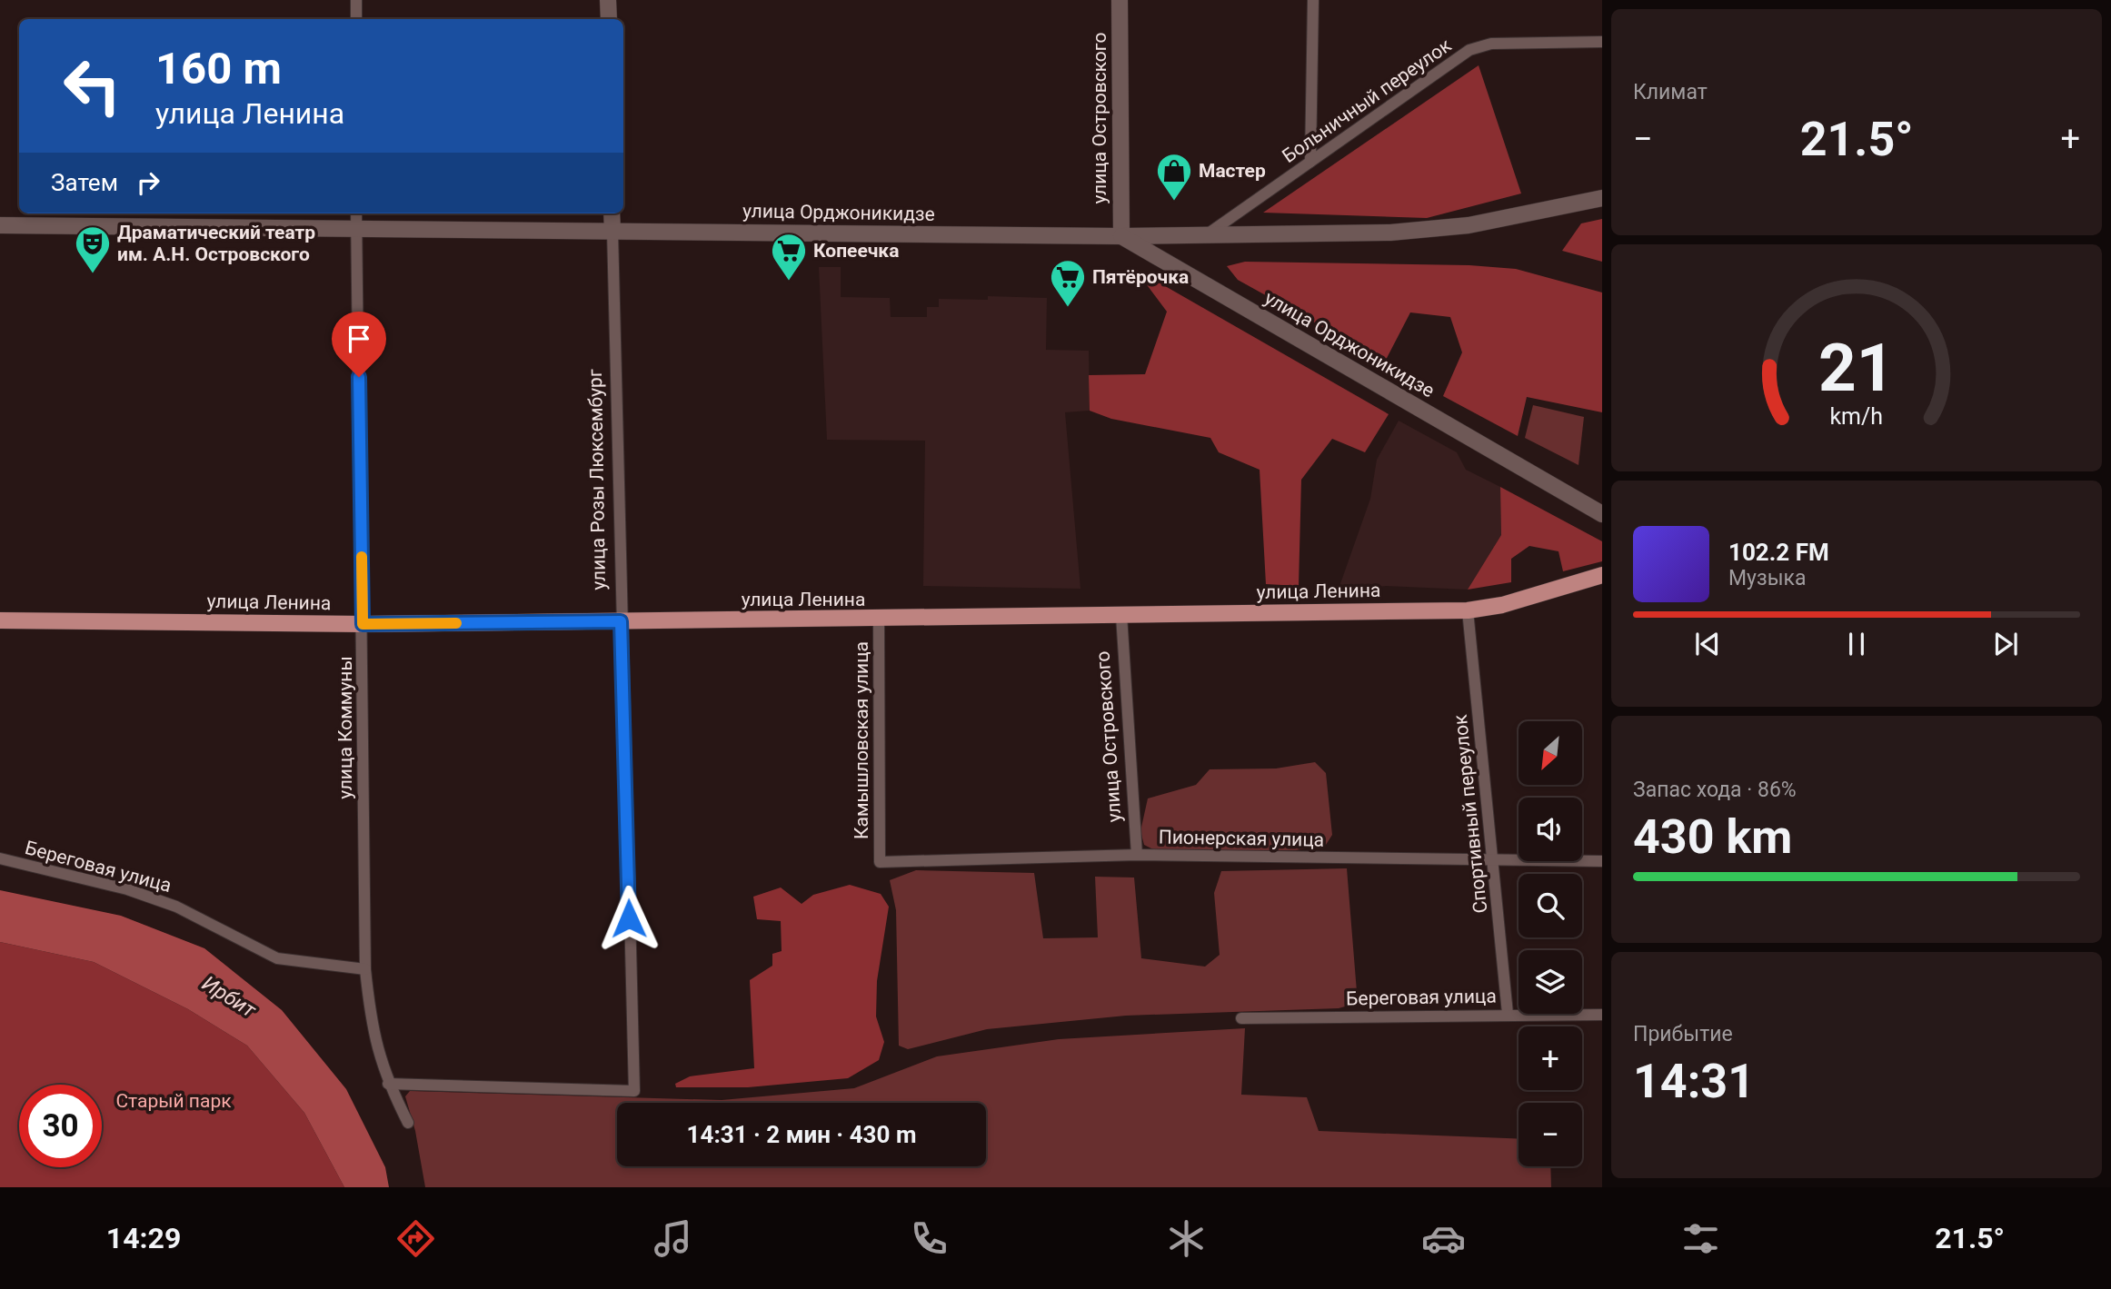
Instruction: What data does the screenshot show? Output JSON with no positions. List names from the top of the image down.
{
  "streets": {
    "main road": [
      "улица Островского",
      "улица Орджоникидзе",
      "улица Розы Люксембург",
      "улица Ленина"
    ],
    "street": [
      "Больничный переулок",
      "улица Коммуны",
      "Камышловская улица",
      "Спортивный переулок",
      "Пионерская улица",
      "Береговая улица"
    ]
  },
  "crossings": [
    ["улица Островского", "улица Орджоникидзе"],
    ["улица Островского", "улица Ленина"],
    ["улица Островского", "Пионерская улица"],
    ["улица Орджоникидзе", "улица Розы Люксембург"],
    ["улица Орджоникидзе", "улица Коммуны"],
    ["улица Розы Люксембург", "улица Ленина"],
    ["улица Розы Люксембург", "улица Коммуны"],
    ["улица Ленина", "улица Коммуны"],
    ["улица Ленина", "Камышловская улица"],
    ["улица Ленина", "Спортивный переулок"],
    ["улица Коммуны", "Береговая улица"],
    ["Камышловская улица", "Пионерская улица"],
    ["Спортивный переулок", "Пионерская улица"],
    ["Спортивный переулок", "Береговая улица"]
  ],
  "water": ["Ирбит"],
  "parks": ["Старый парк"],
  "places": {
    "shop": ["Мастер"],
    "theatre": ["Драматический театр им. А.Н. Островского"],
    "supermarket": ["Копеечка", "Пятёрочка"]
  },
  "north": "bottom left",
  "page": {
    "tile": [
      "Климат",
      ["Запас хода · 86%", "430 km"],
      ["Прибытие", "14:31"]
    ],
    "turn": ["160 m", "улица Ленина"],
    "heat": ["−", "21.5°", "+"],
    "then": "Затем",
    "song": ["102.2 FM", "Музыка"],
    "map_buttons": ["+", "−"],
    "limit": "30",
    "trip": "14:31 · 2 мин · 430 m",
    "tabs": ["14:29", "21.5°"],
    "gauge": ["21", "km/h"]
  }
}
